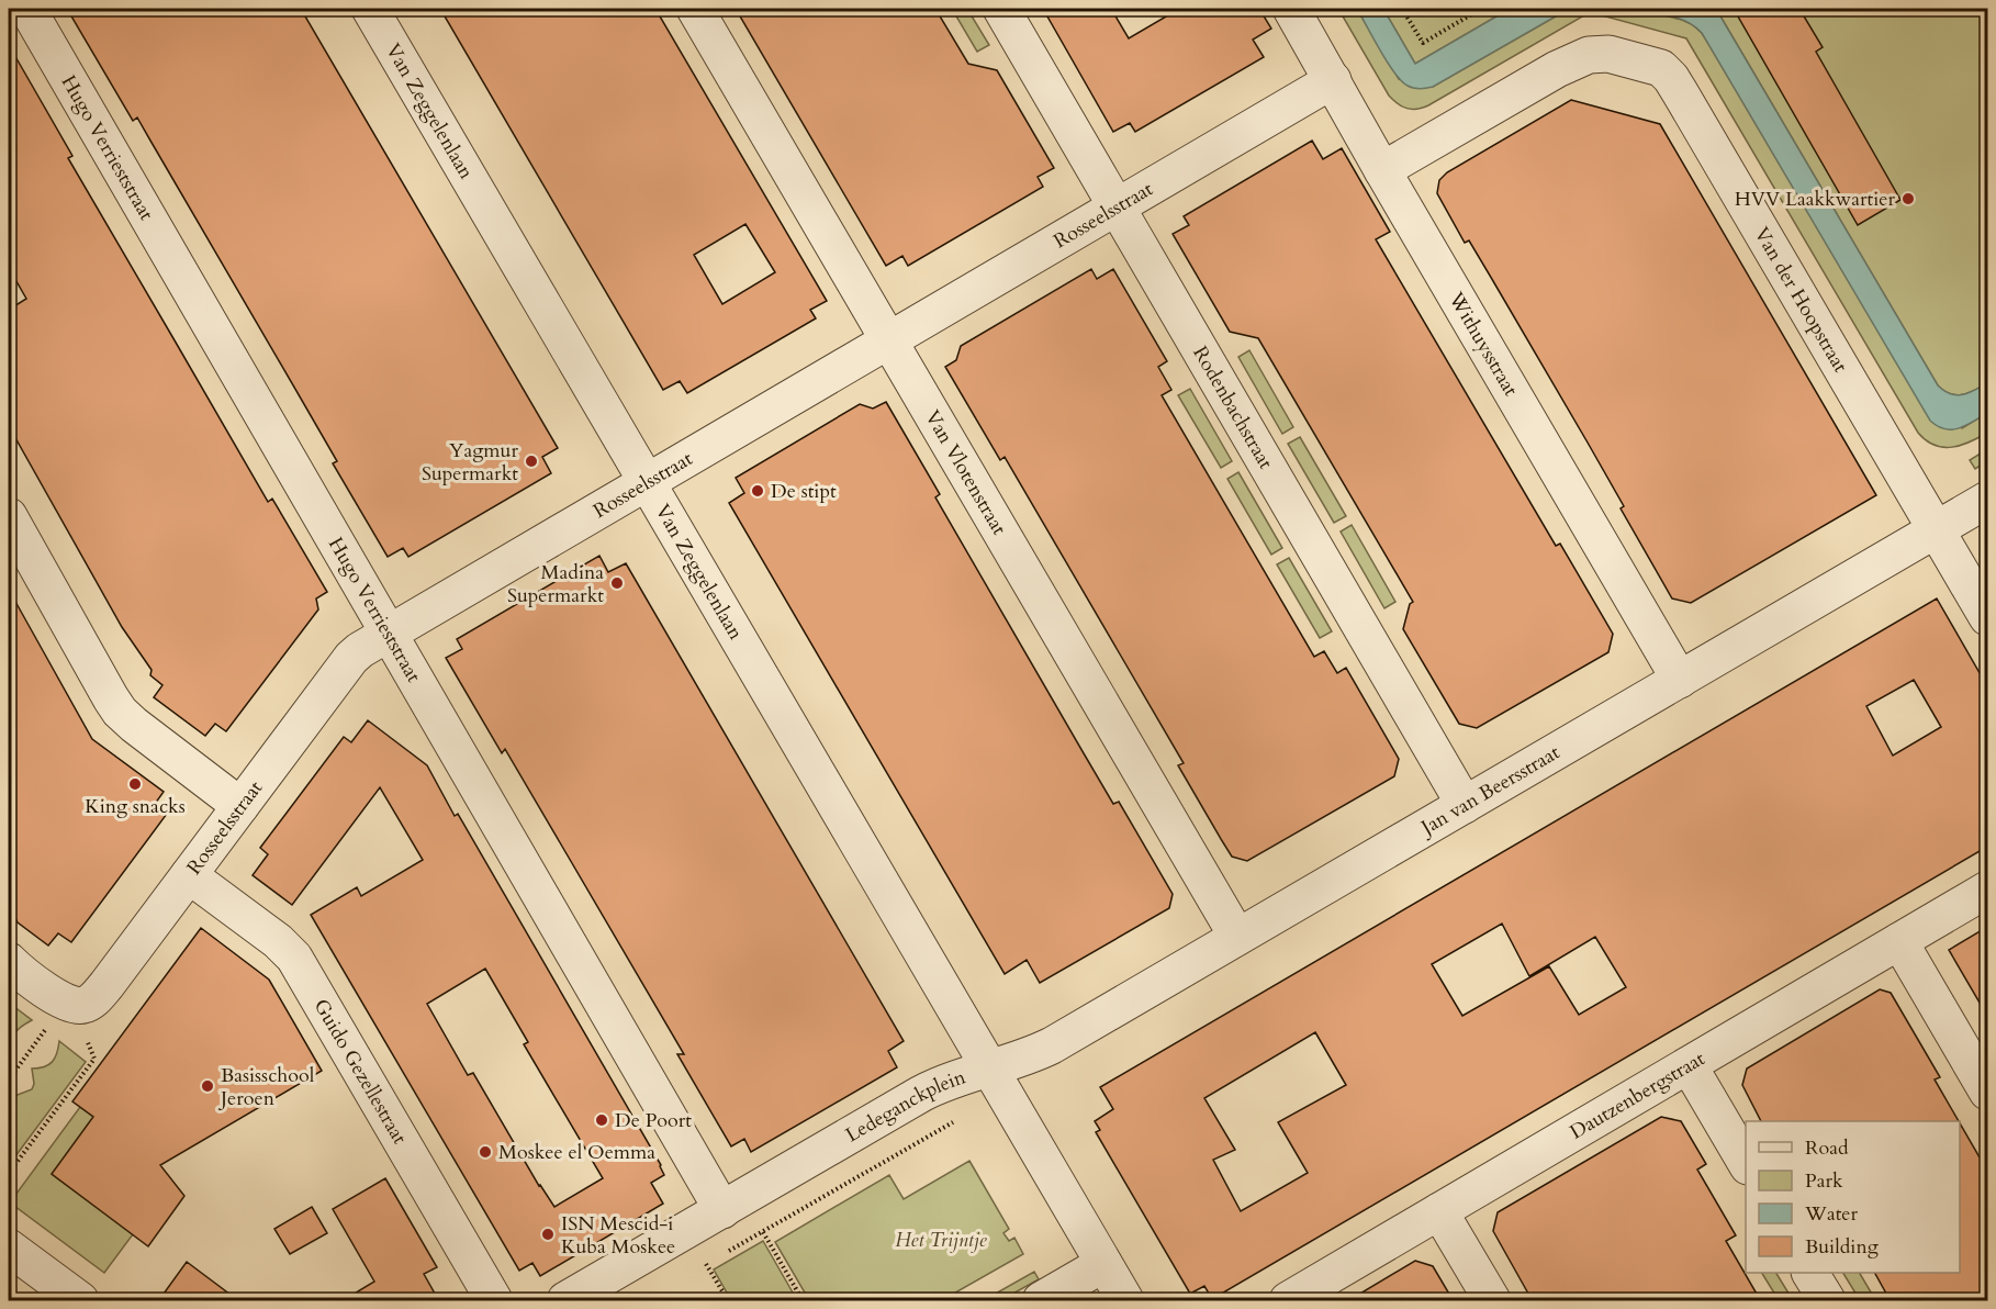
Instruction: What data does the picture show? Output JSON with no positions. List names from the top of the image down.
{
  "streets": {
    "street": [
      "Van Zeggelenlaan",
      "Hugo Verrieststraat",
      "Rosseelsstraat",
      "Van der Hoopstraat",
      "Withuysstraat",
      "Rodenbachstraat",
      "Van Vlotenstraat",
      "Jan van Beersstraat",
      "Guido Gezellestraat",
      "Dautzenbergstraat",
      "Ledeganckplein"
    ]
  },
  "crossings": [
    ["Van Zeggelenlaan", "Rosseelsstraat"],
    ["Van Zeggelenlaan", "Jan van Beersstraat"],
    ["Van Zeggelenlaan", "Ledeganckplein"],
    ["Hugo Verrieststraat", "Rosseelsstraat"],
    ["Hugo Verrieststraat", "Ledeganckplein"],
    ["Rosseelsstraat", "Withuysstraat"],
    ["Rosseelsstraat", "Rodenbachstraat"],
    ["Rosseelsstraat", "Van Vlotenstraat"],
    ["Rosseelsstraat", "Guido Gezellestraat"],
    ["Van der Hoopstraat", "Withuysstraat"],
    ["Van der Hoopstraat", "Jan van Beersstraat"],
    ["Withuysstraat", "Jan van Beersstraat"],
    ["Rodenbachstraat", "Jan van Beersstraat"],
    ["Van Vlotenstraat", "Jan van Beersstraat"],
    ["Jan van Beersstraat", "Ledeganckplein"]
  ],
  "parks": ["Het Trijntje"],
  "places": [
    "HVV Laakkwartier",
    "Yagmur Supermarkt",
    "De stipt",
    "Madina Supermarkt",
    "King snacks",
    "Basisschool Jeroen",
    "De Poort",
    "Moskee el Oemma",
    "ISN Mescid-i Kuba Moskee"
  ],
  "legend": [
    "Road",
    "Park",
    "Water",
    "Building"
  ]
}
